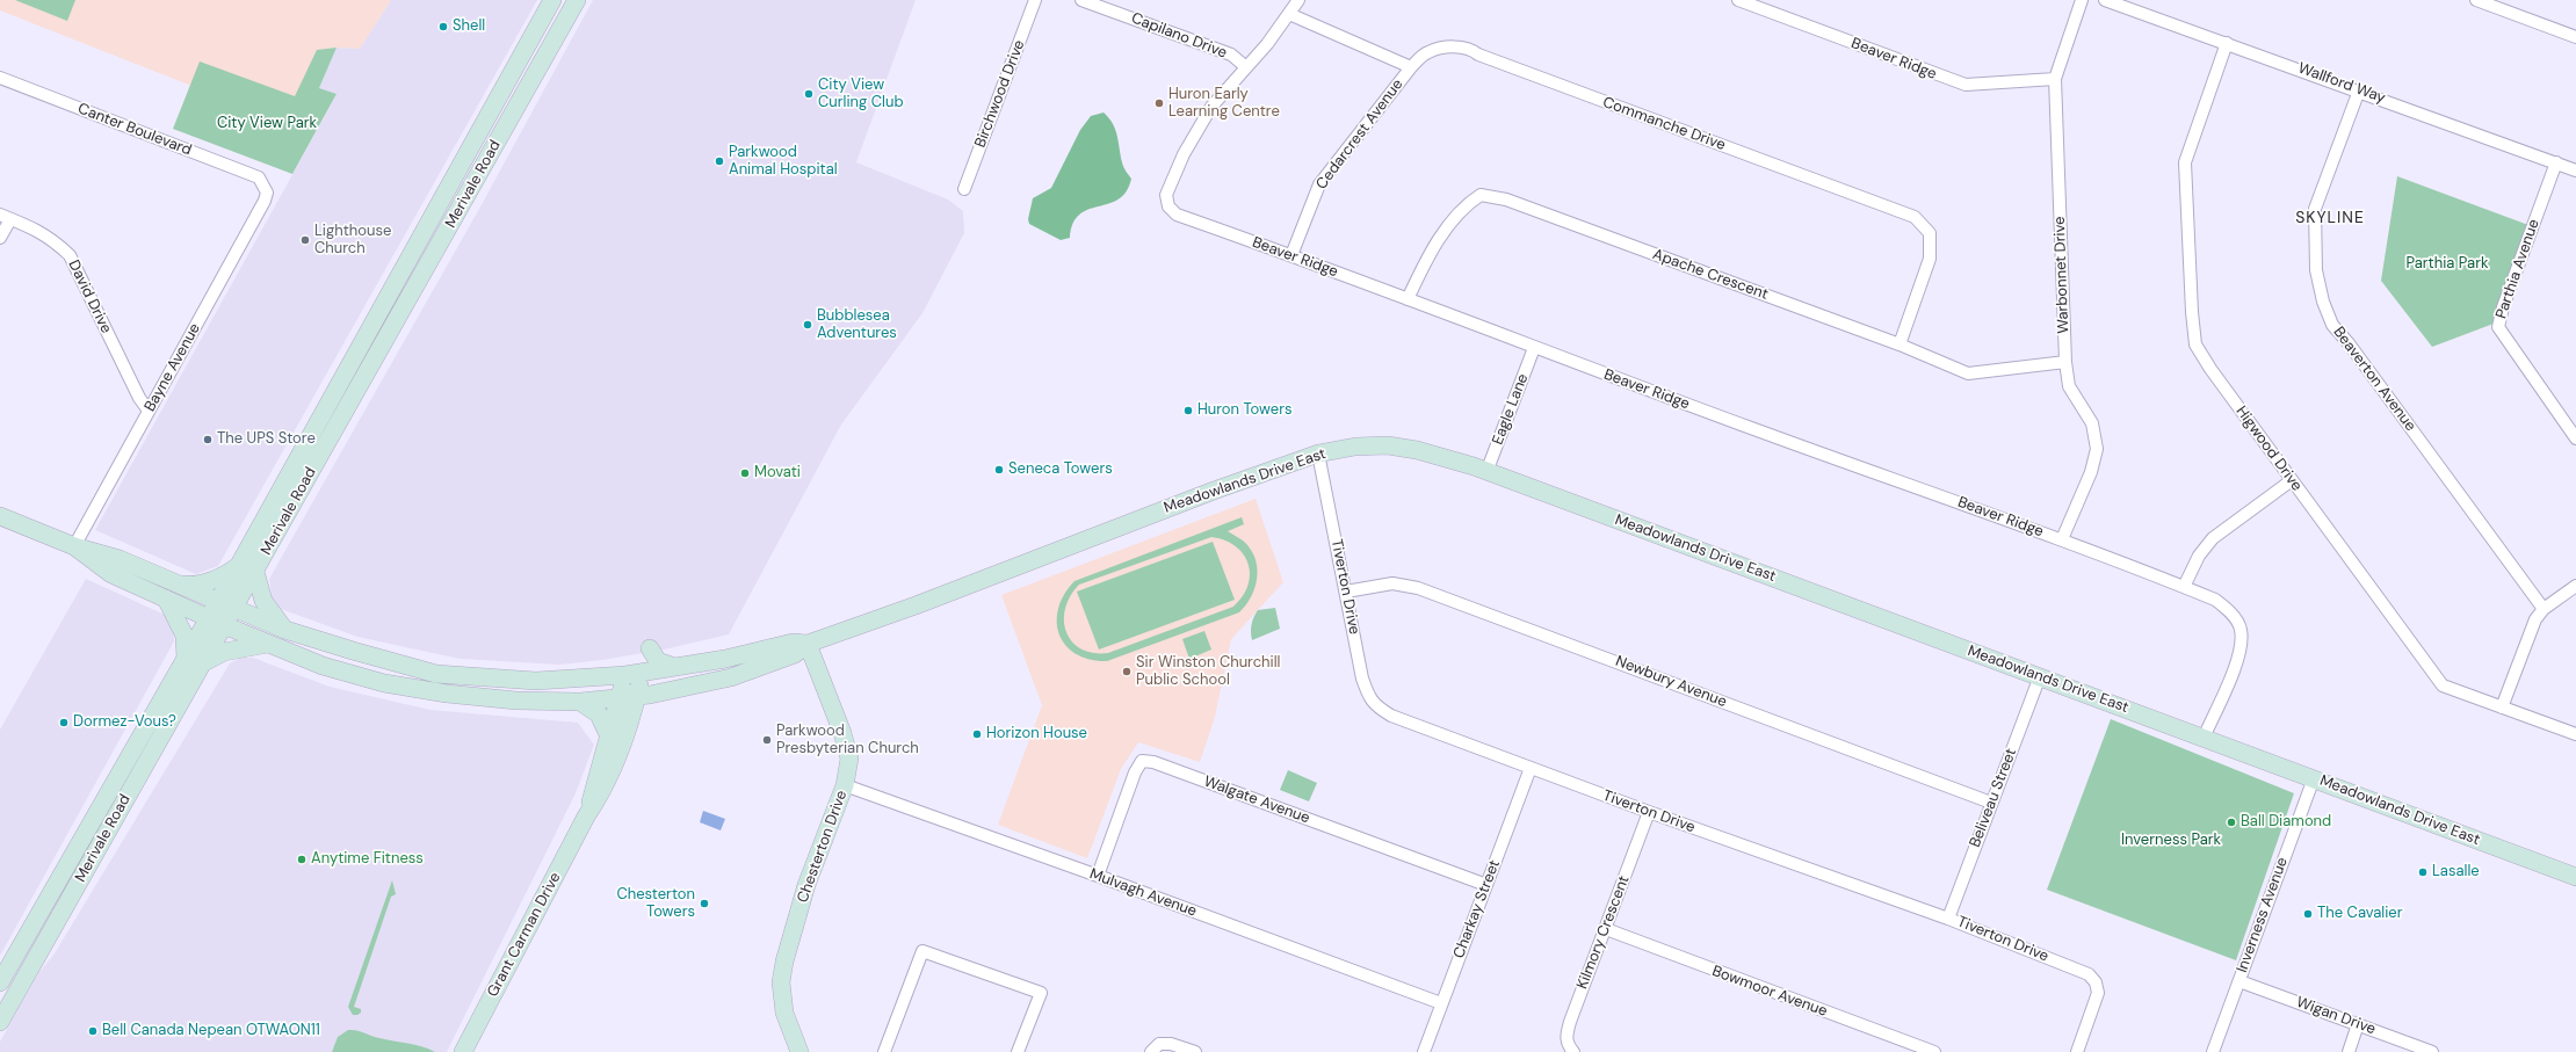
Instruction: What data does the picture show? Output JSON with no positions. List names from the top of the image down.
{
  "streets": {
    "main road": [
      "Merivale Road",
      "Meadowlands Drive East",
      "Chesterton Drive",
      "Grant Carman Drive"
    ],
    "street": [
      "Capilano Drive",
      "Beaver Ridge",
      "Wallford Way",
      "Birchwood Drive",
      "Commanche Drive",
      "Canter Boulevard",
      "Cedarcrest Avenue",
      "Parthia Avenue",
      "Apache Crescent",
      "Warbonnet Drive",
      "David Drive",
      "Bayne Avenue",
      "Beaverton Avenue",
      "Eagle Lane",
      "Higwood Drive",
      "Tiverton Drive",
      "Newbury Avenue",
      "Beliveau Street",
      "Walgate Avenue",
      "Mulvagh Avenue",
      "Charkay Street",
      "Inverness Avenue",
      "Kilmory Crescent",
      "Bowmoor Avenue",
      "Wigan Drive"
    ]
  },
  "crossings": [
    ["Capilano Drive", "Beaver Ridge"],
    ["Beaver Ridge", "Cedarcrest Avenue"],
    ["Beaver Ridge", "Apache Crescent"],
    ["Beaver Ridge", "Warbonnet Drive"],
    ["Beaver Ridge", "Eagle Lane"],
    ["Beaver Ridge", "Meadowlands Drive East"],
    ["Wallford Way", "Parthia Avenue"],
    ["Wallford Way", "Beaverton Avenue"],
    ["Wallford Way", "Higwood Drive"],
    ["Commanche Drive", "Cedarcrest Avenue"],
    ["Commanche Drive", "Apache Crescent"],
    ["Canter Boulevard", "Bayne Avenue"],
    ["Merivale Road", "Meadowlands Drive East"],
    ["Apache Crescent", "Warbonnet Drive"],
    ["David Drive", "Bayne Avenue"],
    ["Bayne Avenue", "Meadowlands Drive East"],
    ["Eagle Lane", "Meadowlands Drive East"],
    ["Meadowlands Drive East", "Tiverton Drive"],
    ["Meadowlands Drive East", "Beliveau Street"],
    ["Meadowlands Drive East", "Chesterton Drive"],
    ["Meadowlands Drive East", "Inverness Avenue"],
    ["Meadowlands Drive East", "Grant Carman Drive"],
    ["Tiverton Drive", "Newbury Avenue"],
    ["Tiverton Drive", "Beliveau Street"],
    ["Tiverton Drive", "Charkay Street"],
    ["Tiverton Drive", "Kilmory Crescent"],
    ["Newbury Avenue", "Beliveau Street"],
    ["Walgate Avenue", "Mulvagh Avenue"],
    ["Walgate Avenue", "Charkay Street"],
    ["Chesterton Drive", "Mulvagh Avenue"],
    ["Mulvagh Avenue", "Charkay Street"],
    ["Inverness Avenue", "Wigan Drive"],
    ["Kilmory Crescent", "Bowmoor Avenue"]
  ],
  "districts": ["SKYLINE"],
  "parks": ["City View Park", "Parthia Park", "Inverness Park"],
  "places": [
    "Shell",
    "City View Curling Club",
    "Huron Early Learning Centre",
    "Parkwood Animal Hospital",
    "Lighthouse Church",
    "Bubblesea Adventures",
    "Huron Towers",
    "The UPS Store",
    "Seneca Towers",
    "Movati",
    "Sir Winston Churchill Public School",
    "Dormez-Vous?",
    "Horizon House",
    "Parkwood Presbyterian Church",
    "Ball Diamond",
    "Anytime Fitness",
    "Lasalle",
    "Chesterton Towers",
    "The Cavalier",
    "Bell Canada Nepean OTWAON11"
  ]
}
